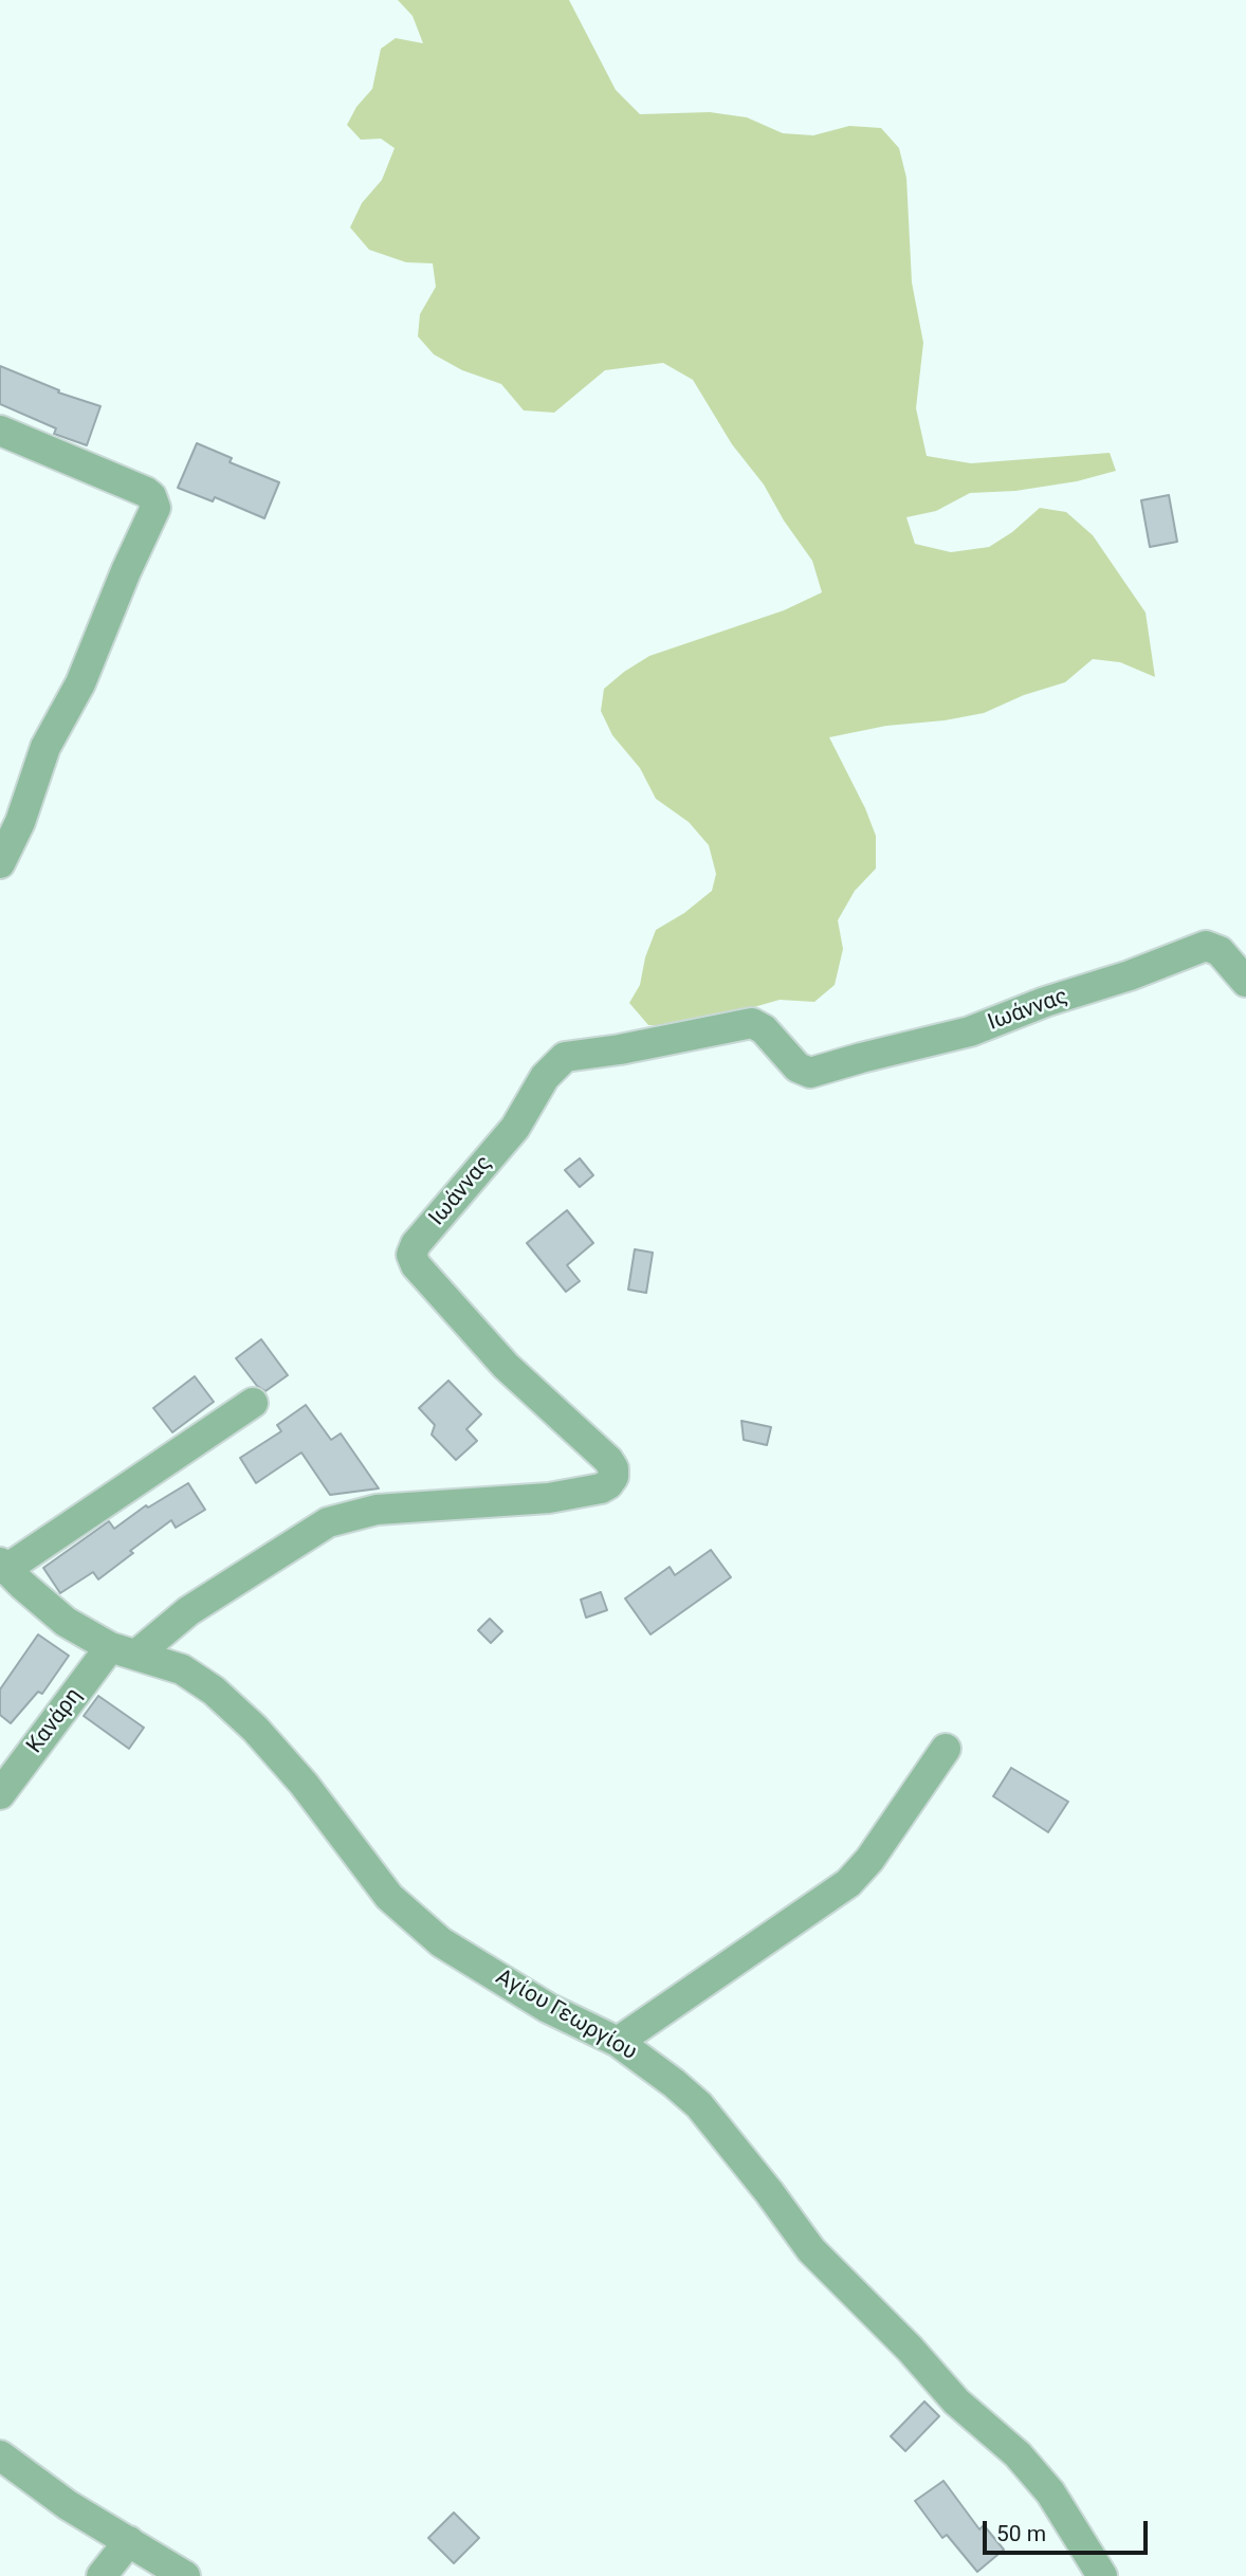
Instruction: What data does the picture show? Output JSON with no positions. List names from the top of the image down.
{
  "streets": {
    "street": ["Ιωάννας", "Κανάρη", "Αγίου Γεωργίου"]
  },
  "crossings": [
    ["Ιωάννας", "Κανάρη"],
    ["Ιωάννας", "Αγίου Γεωργίου"],
    ["Κανάρη", "Αγίου Γεωργίου"]
  ],
  "scale_bar": "50 m"
}
